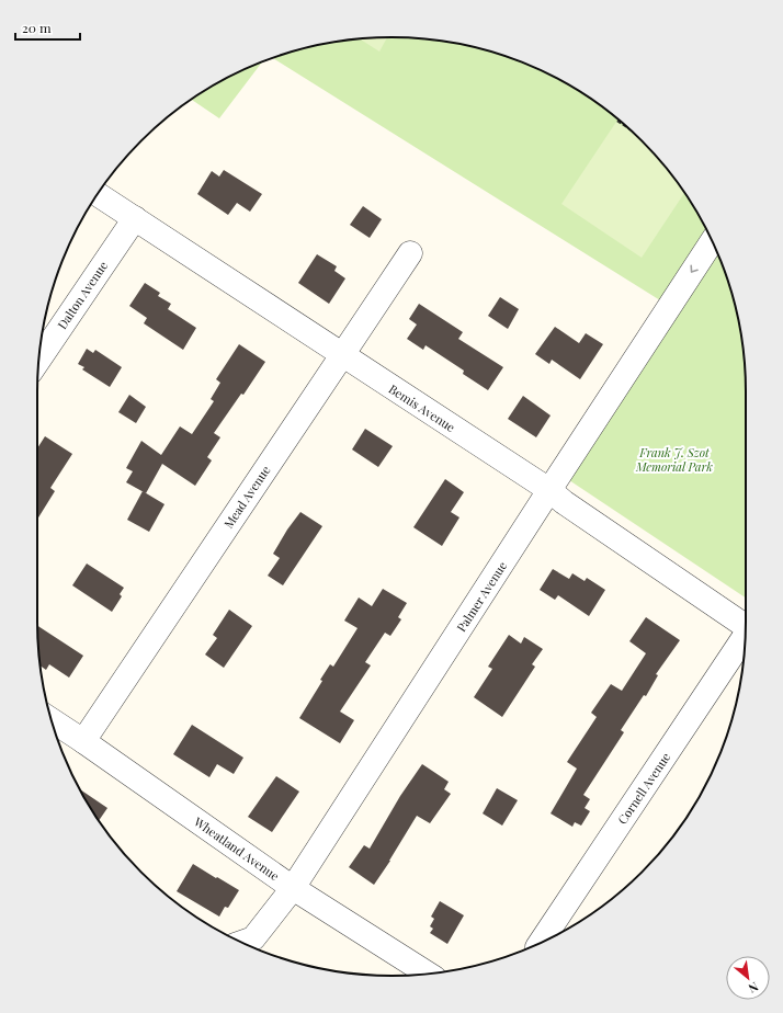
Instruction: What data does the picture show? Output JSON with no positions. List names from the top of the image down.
{
  "streets": {
    "street": [
      "Dalton Avenue",
      "Bemis Avenue",
      "Mead Avenue",
      "Palmer Avenue",
      "Cornell Avenue",
      "Wheatland Avenue"
    ]
  },
  "crossings": [
    ["Dalton Avenue", "Bemis Avenue"],
    ["Bemis Avenue", "Mead Avenue"],
    ["Bemis Avenue", "Palmer Avenue"],
    ["Mead Avenue", "Wheatland Avenue"],
    ["Palmer Avenue", "Wheatland Avenue"]
  ],
  "one_way": ["Palmer Avenue"],
  "parks": ["Frank J. Szot Memorial Park"],
  "scale_bar": "20 m",
  "north": "bottom right"
}
